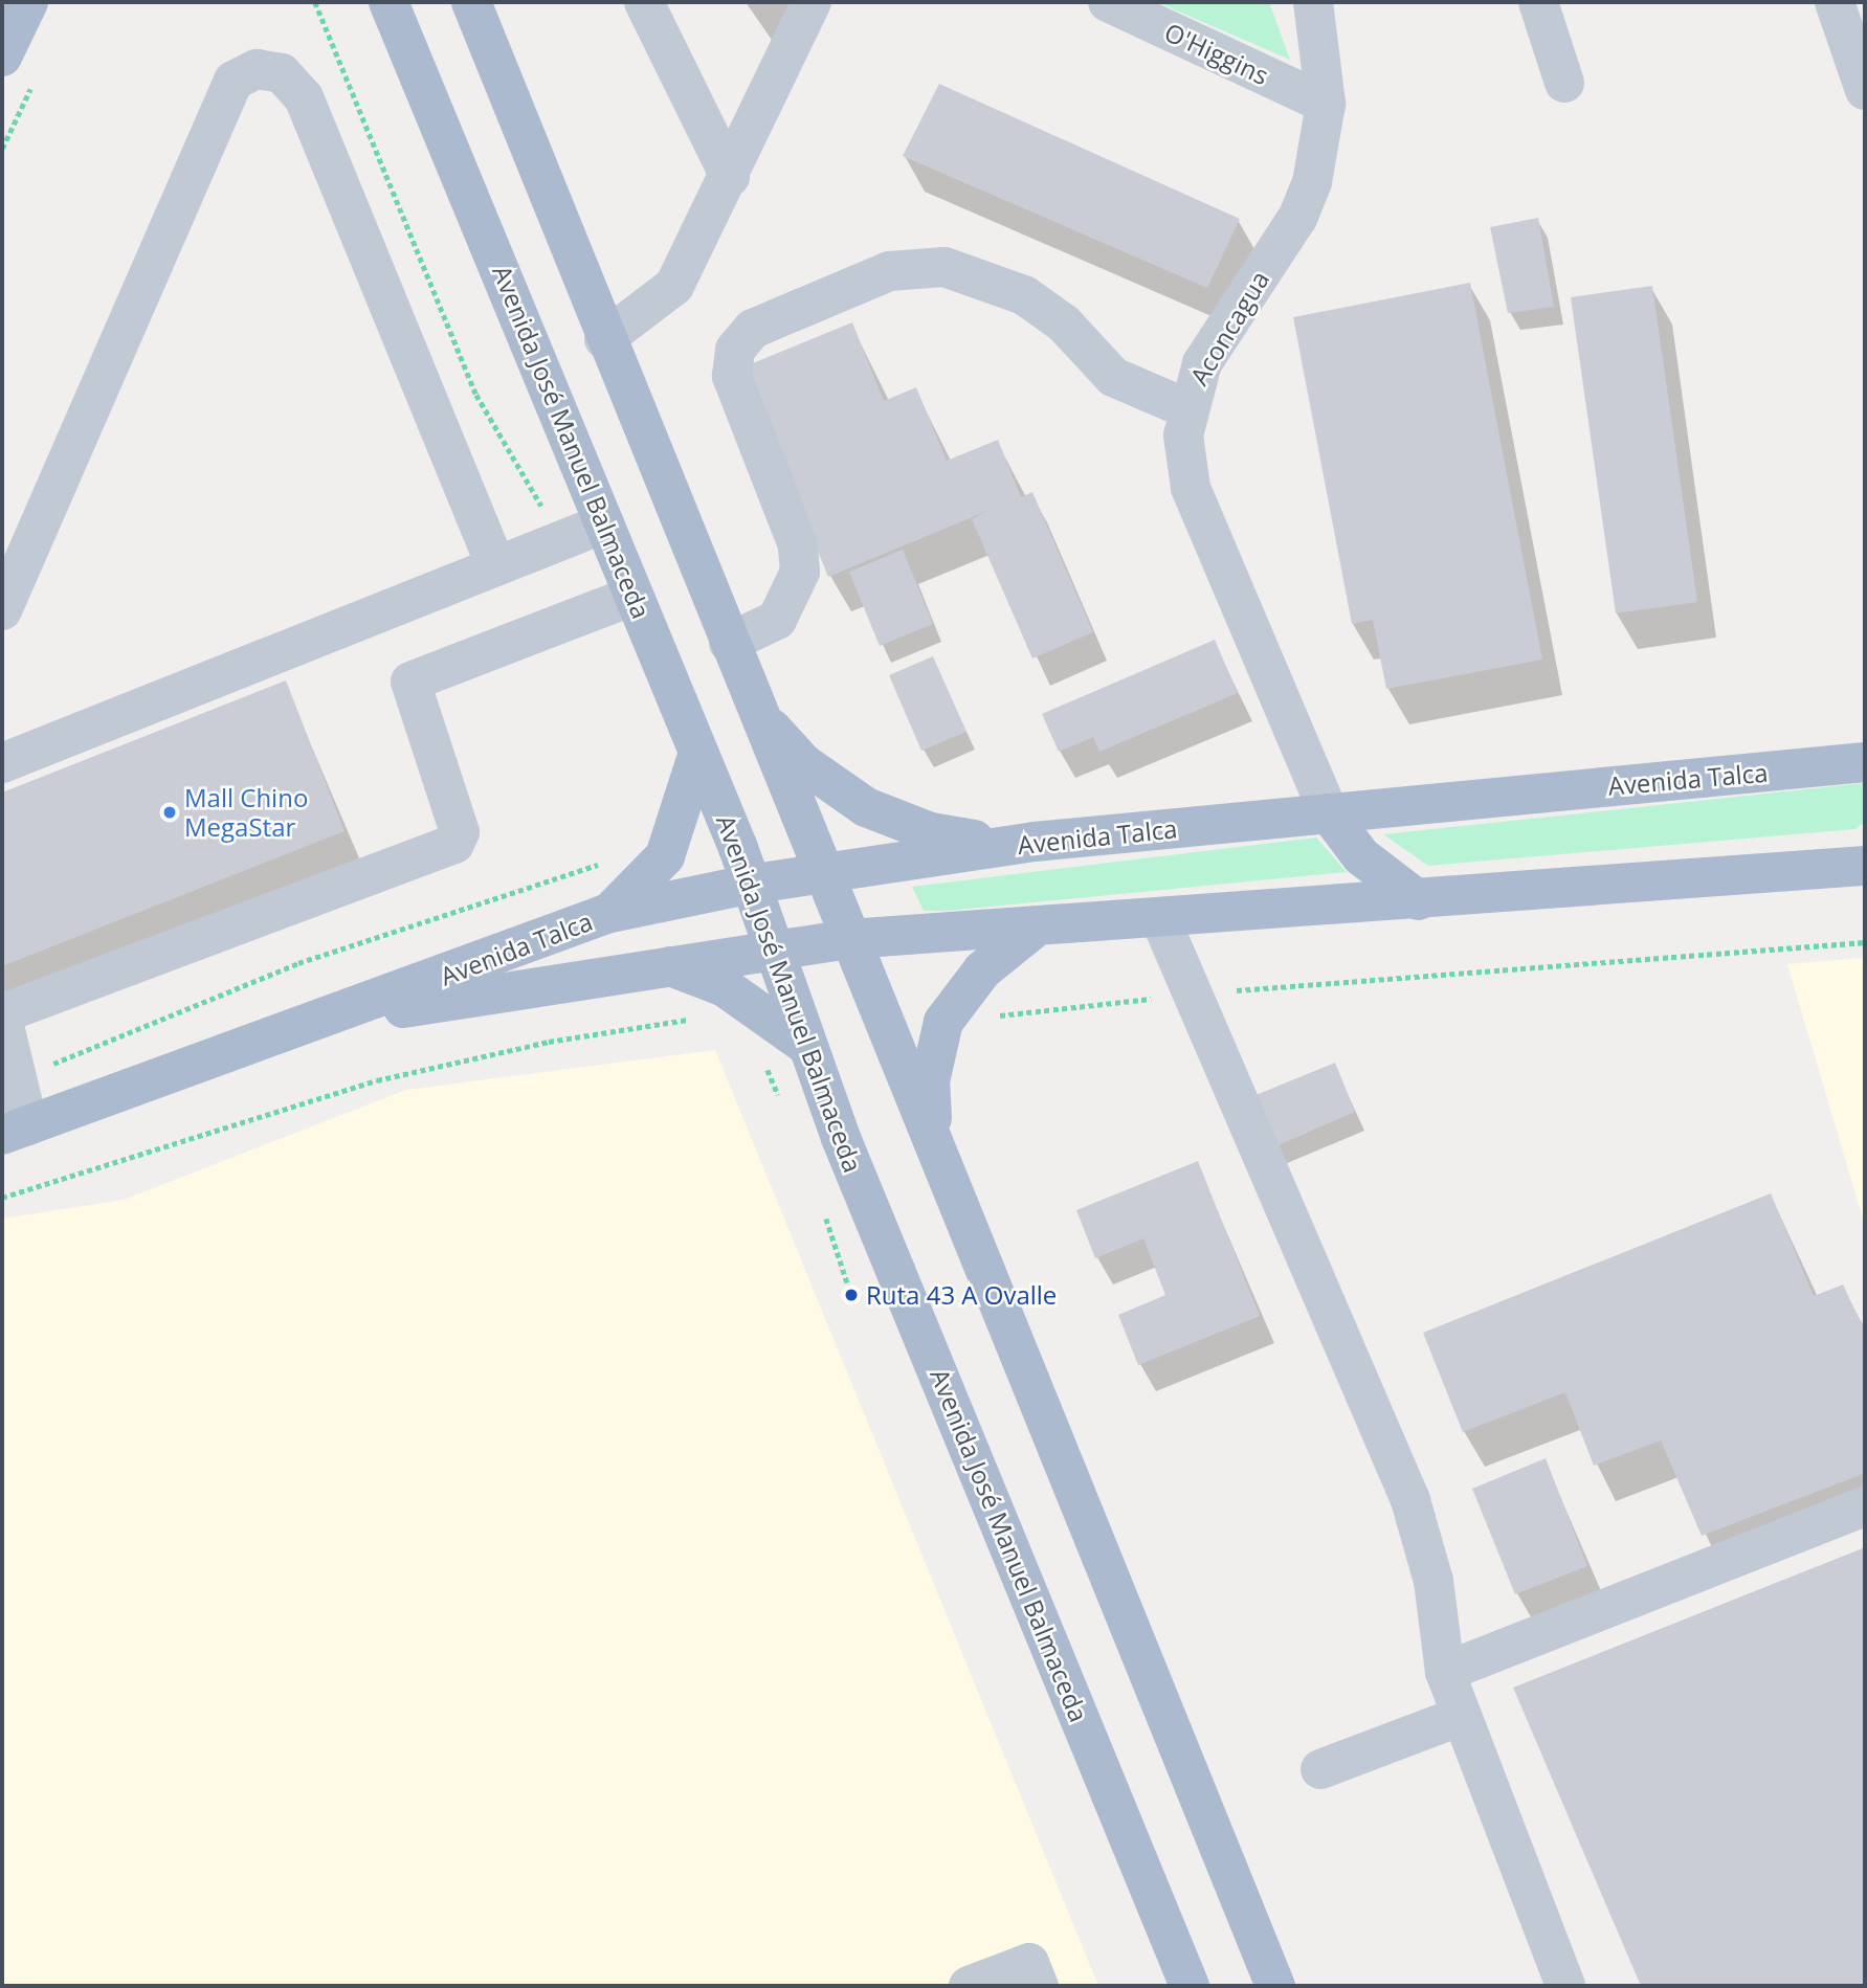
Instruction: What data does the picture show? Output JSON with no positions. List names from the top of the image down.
{
  "streets": {
    "main road": ["Avenida José Manuel Balmaceda", "Avenida Talca"],
    "street": ["O'Higgins", "Aconcagua"]
  },
  "crossings": [
    ["O'Higgins", "Aconcagua"],
    ["Aconcagua", "Avenida Talca"],
    ["Avenida José Manuel Balmaceda", "Avenida Talca"]
  ],
  "places": ["Mall Chino MegaStar", "Ruta 43 A Ovalle"]
}
